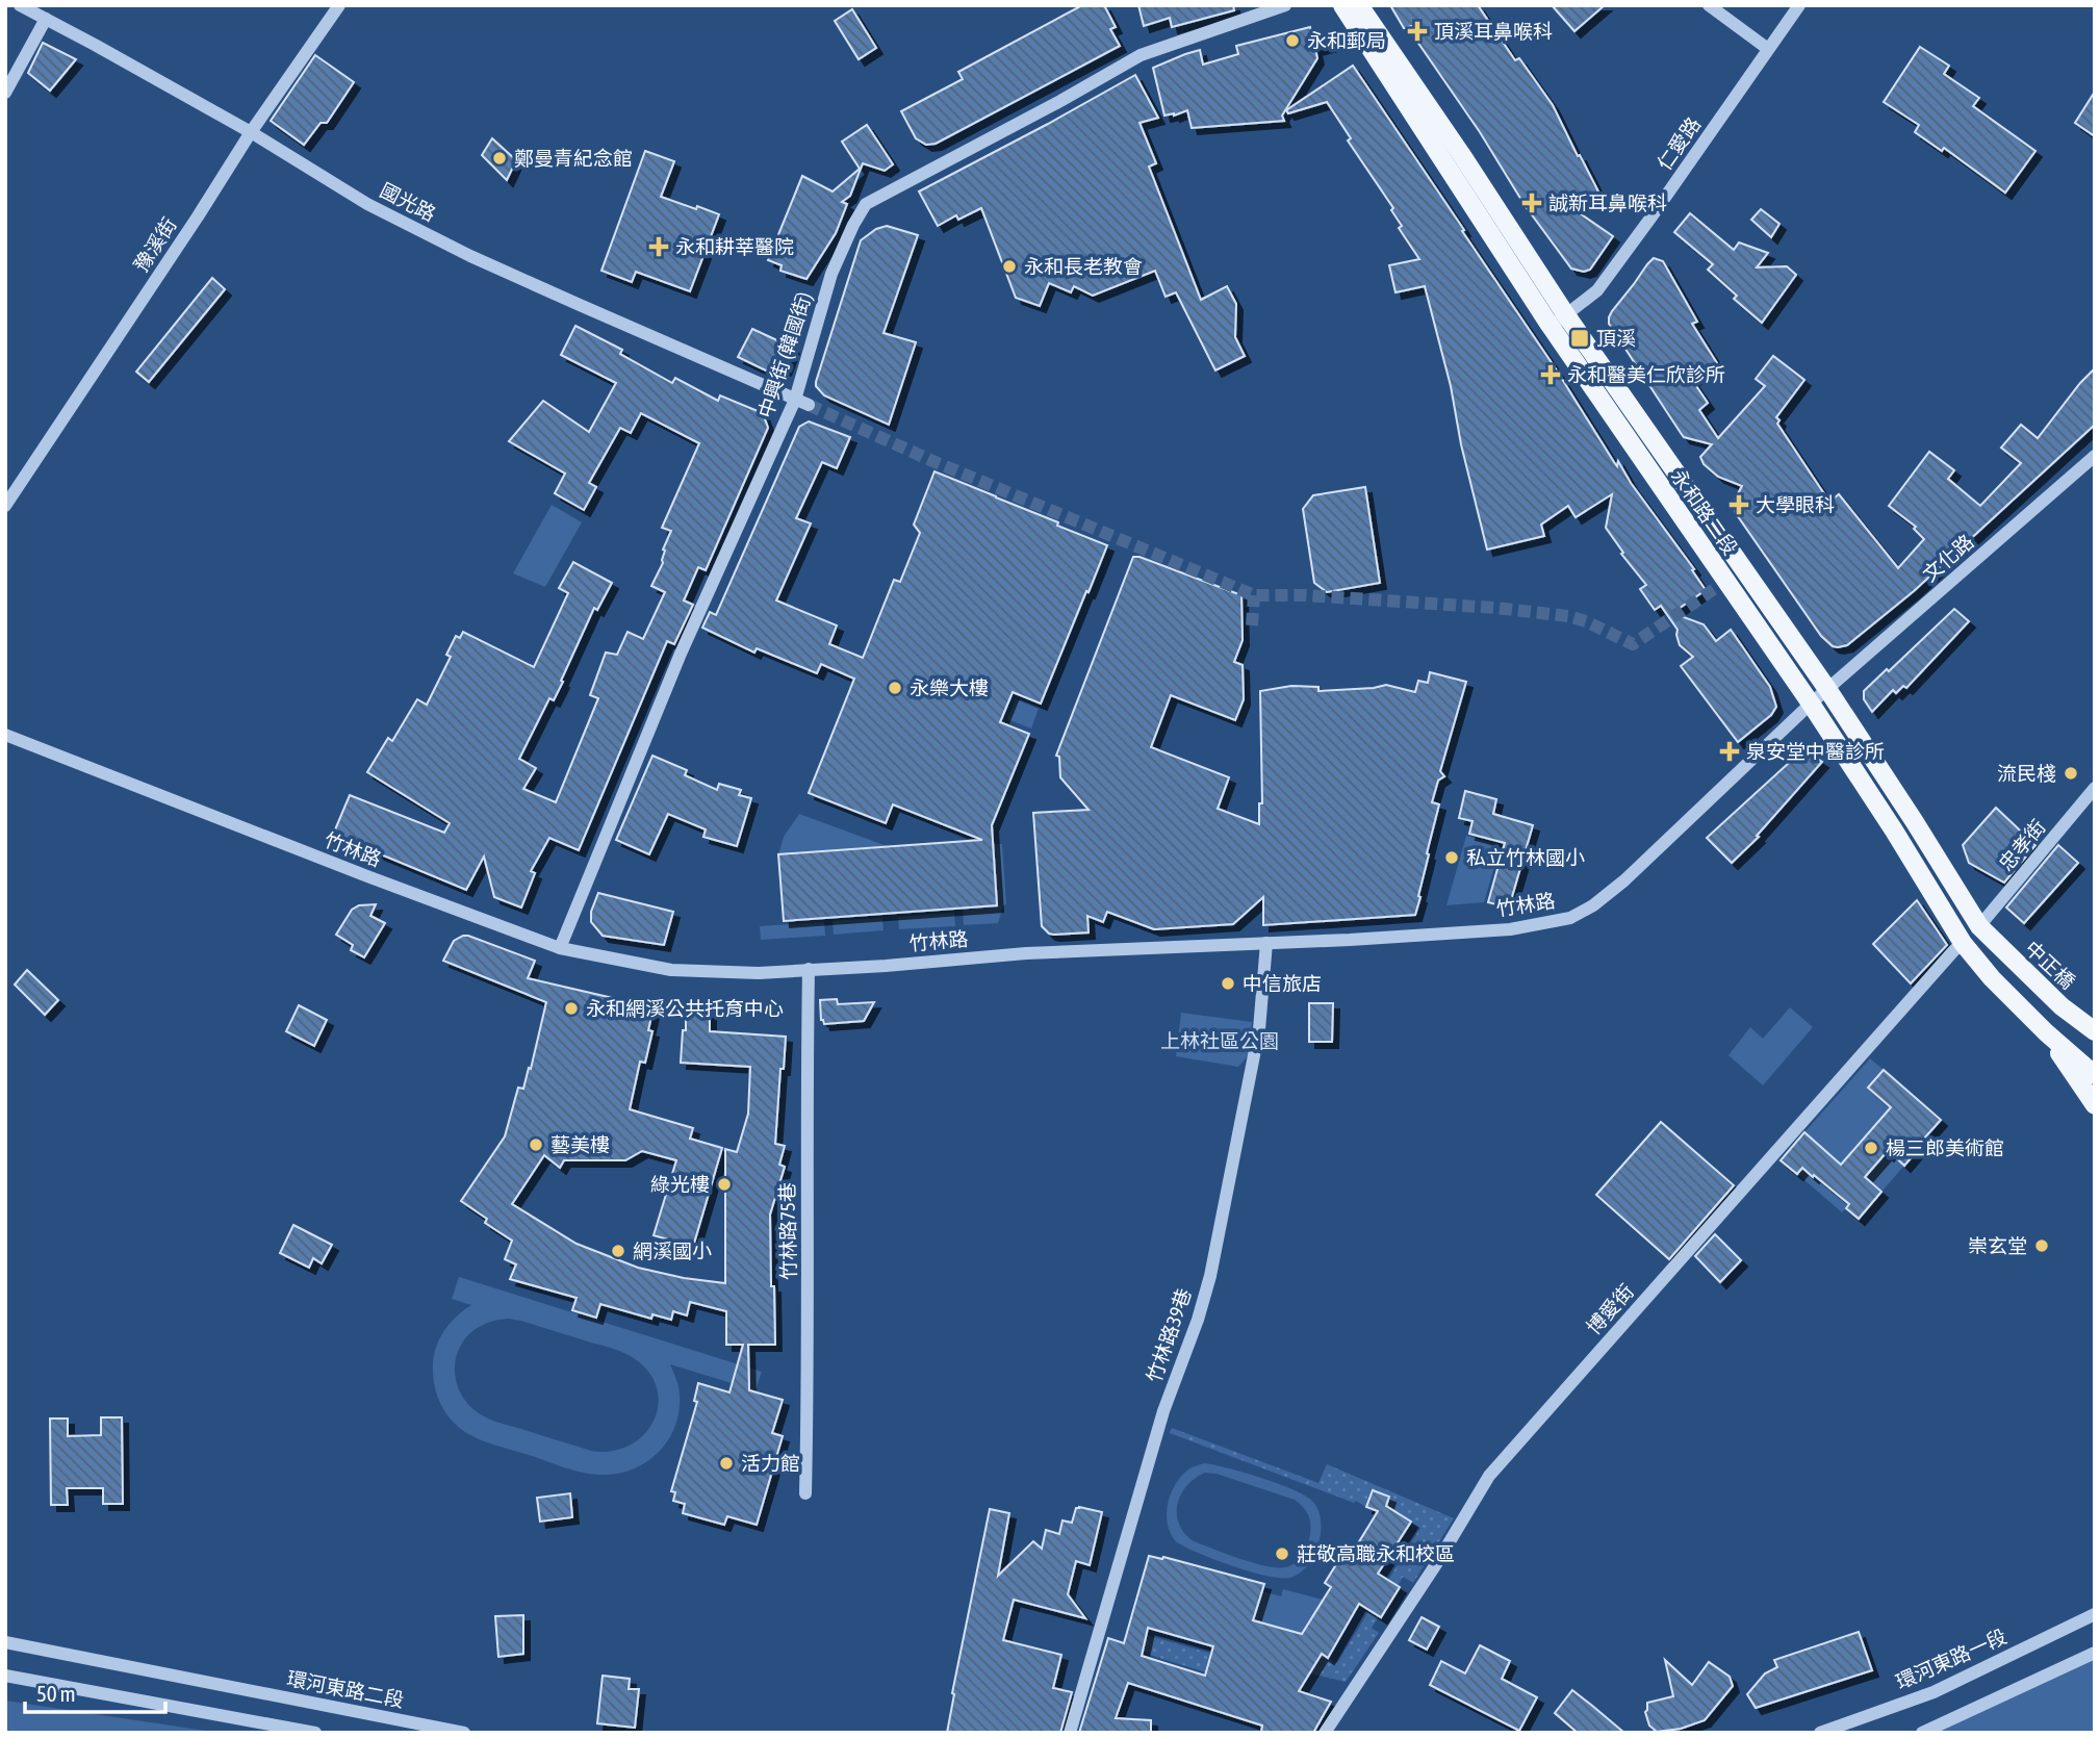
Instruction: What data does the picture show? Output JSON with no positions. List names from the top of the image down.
{
  "streets": {
    "main road": ["永和路二段", "中正橋"],
    "street": [
      "仁愛路",
      "國光路",
      "豫溪街",
      "中興街 (韓國街)",
      "文化路",
      "忠孝街",
      "竹林路",
      "竹林路75巷",
      "博愛街",
      "竹林路39巷",
      "環河東路一段",
      "環河東路二段"
    ]
  },
  "crossings": [
    ["仁愛路", "永和路二段"],
    ["國光路", "豫溪街"],
    ["國光路", "中興街 (韓國街)"],
    ["中興街 (韓國街)", "竹林路"],
    ["永和路二段", "文化路"],
    ["永和路二段", "忠孝街"],
    ["永和路二段", "竹林路"],
    ["永和路二段", "中正橋"],
    ["永和路二段", "博愛街"],
    ["文化路", "竹林路"],
    ["忠孝街", "中正橋"],
    ["竹林路", "竹林路75巷"],
    ["竹林路", "竹林路39巷"]
  ],
  "parks": ["上林社區公園"],
  "places": {
    "health": [
      "頂溪耳鼻喉科",
      "誠新耳鼻喉科",
      "永和耕莘醫院",
      "永和醫美仁欣診所",
      "大學眼科",
      "泉安堂中醫診所"
    ],
    "other": [
      "永和郵局",
      "鄭曼青紀念館",
      "永和長老教會",
      "永樂大樓",
      "流民棧",
      "私立竹林國小",
      "中信旅店",
      "永和網溪公共托育中心",
      "藝美樓",
      "楊三郎美術館",
      "綠光樓",
      "崇玄堂",
      "網溪國小",
      "活力館",
      "莊敬高職永和校區"
    ],
    "transit": ["頂溪"]
  },
  "scale_bar": "50 m"
}
